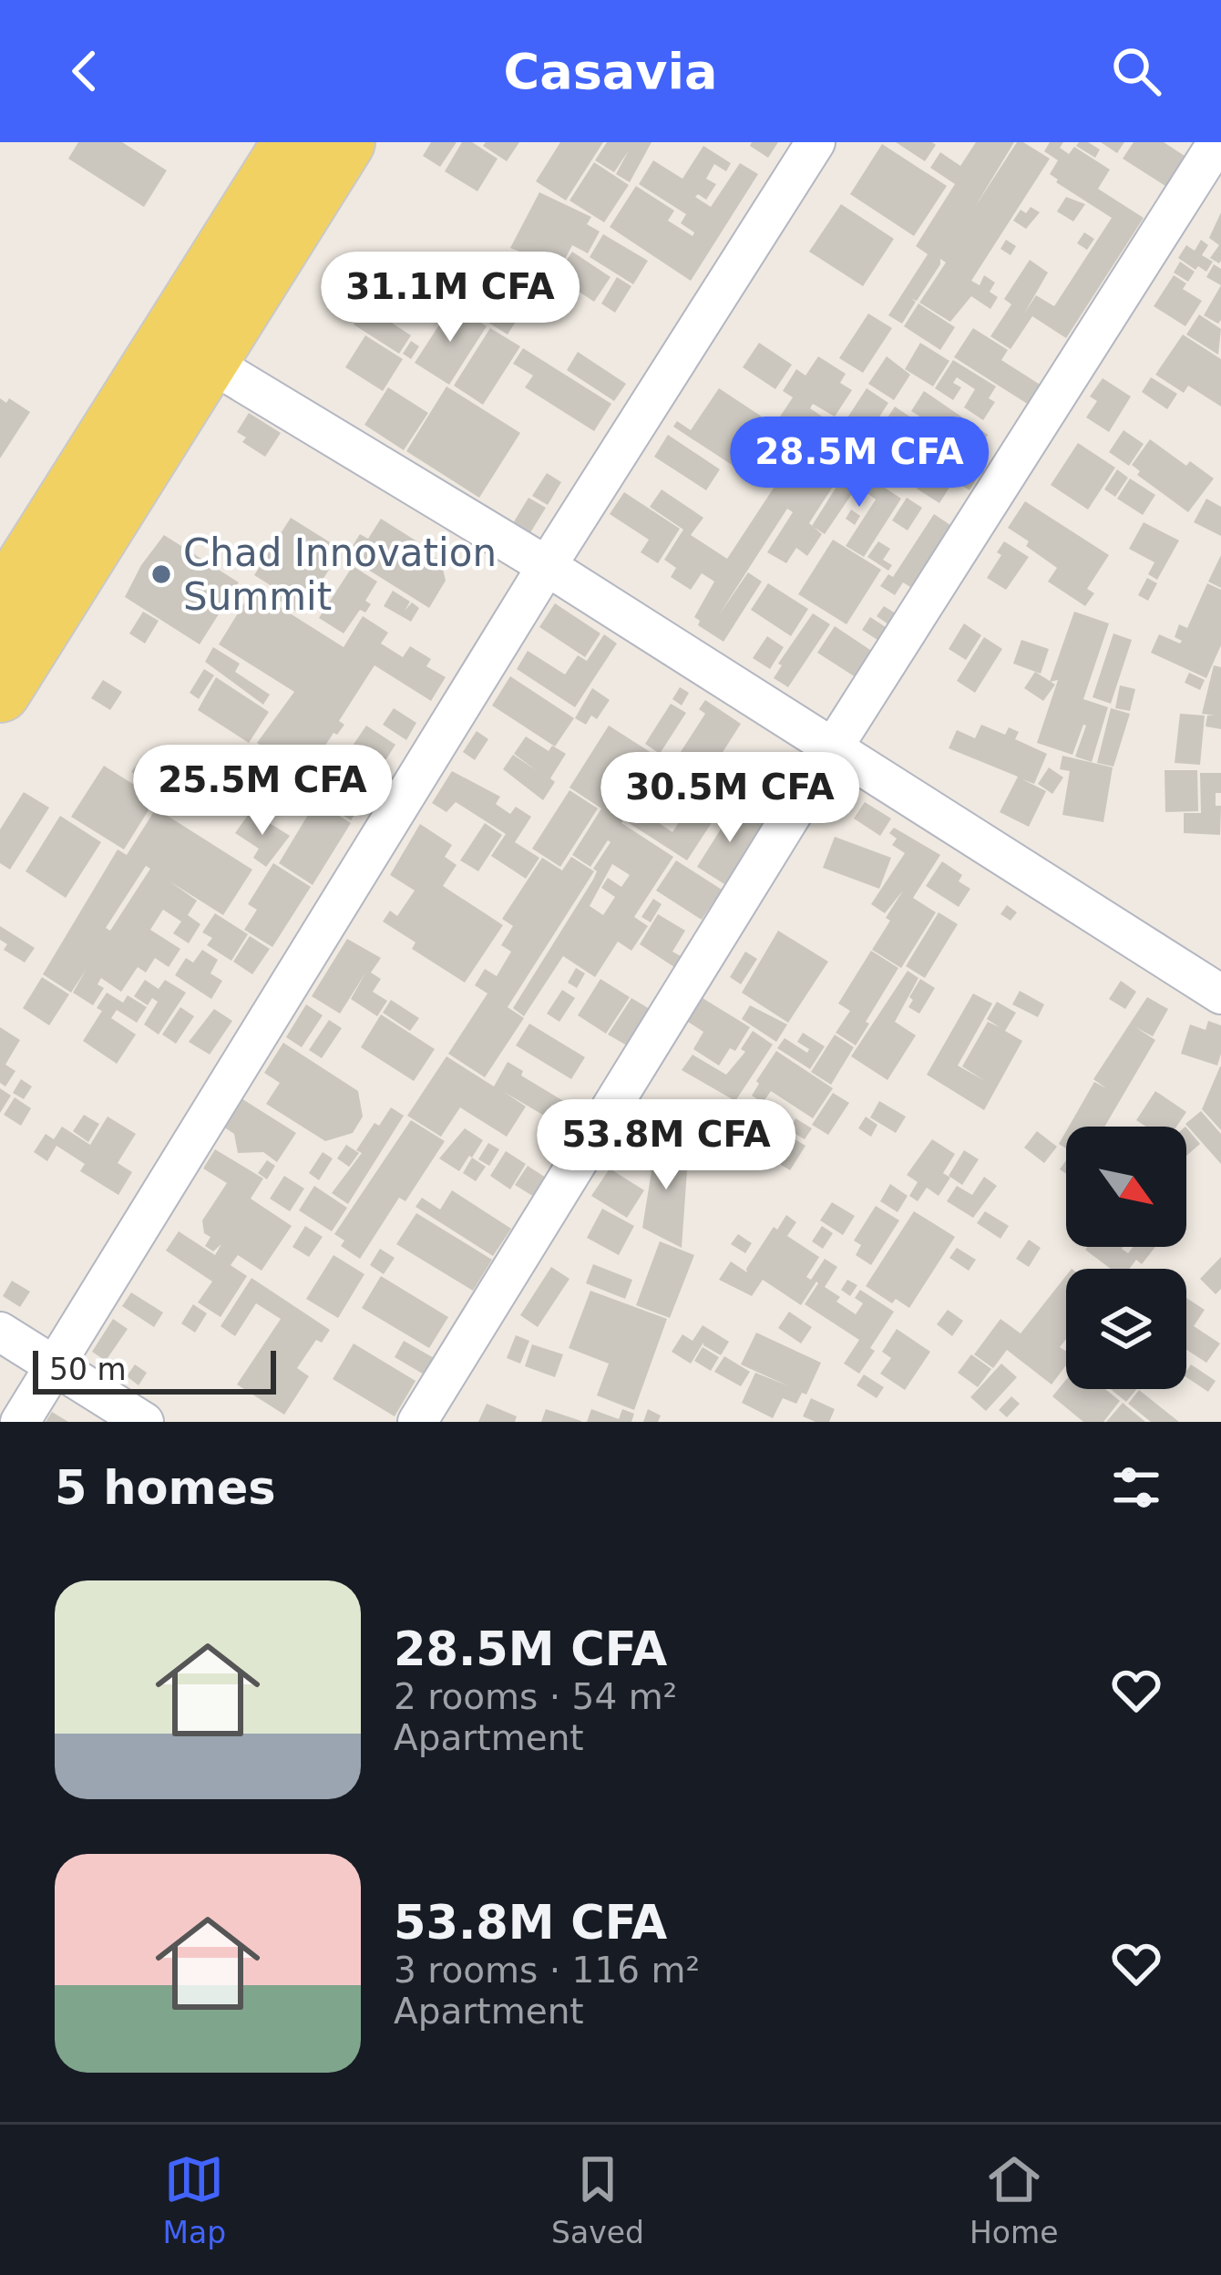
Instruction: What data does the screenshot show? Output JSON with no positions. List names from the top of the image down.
{
  "places": ["Chad Innovation Summit"],
  "scale_bar": "50 m",
  "north": "bottom right",
  "page": {
    "header": "Casavia",
    "price": [
      "31.1M CFA",
      "28.5M CFA",
      "25.5M CFA",
      "30.5M CFA",
      "53.8M CFA"
    ],
    "scale": "50 m",
    "heading": "5 homes",
    "list": [
      {
        "name": "28.5M CFA",
        "note": "2 rooms · 54 m² · Apartment"
      },
      {
        "name": "53.8M CFA",
        "note": "3 rooms · 116 m² · Apartment"
      }
    ],
    "tabs": ["Map", "Saved", "Home"]
  }
}
